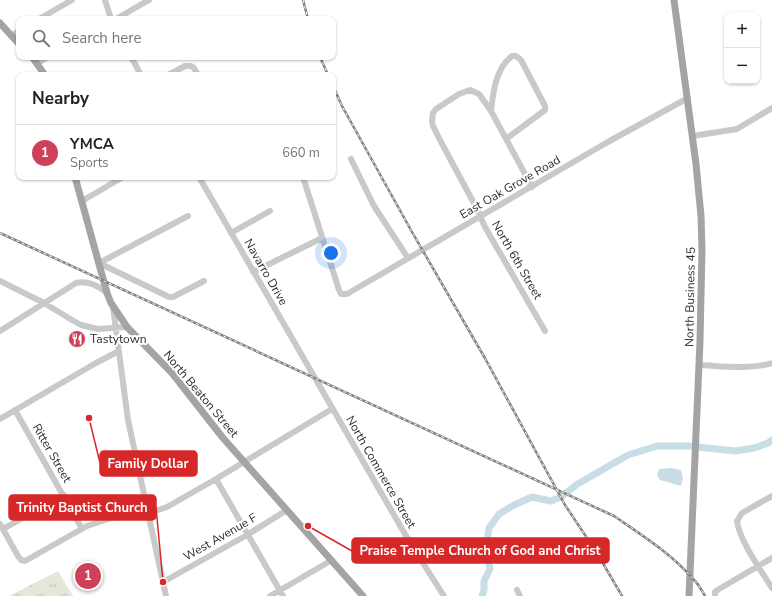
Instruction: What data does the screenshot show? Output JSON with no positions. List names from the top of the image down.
{
  "streets": {
    "main road": ["North Business 45", "North Beaton Street"],
    "street": [
      "East Oak Grove Road",
      "North 6th Street",
      "Navarro Drive",
      "Ritter Street",
      "North Commerce Street",
      "West Avenue F"
    ]
  },
  "crossings": [
    ["East Oak Grove Road", "North 6th Street"],
    ["East Oak Grove Road", "North Business 45"],
    ["Navarro Drive", "North Commerce Street"],
    ["North Beaton Street", "West Avenue F"]
  ],
  "places": {
    "restaurant": ["Tastytown"],
    "other": ["Family Dollar", "Praise Temple Church of God and Christ", "Trinity Baptist Church"]
  },
  "page": {
    "map_buttons": ["+", "−"],
    "search": "Search here",
    "heading": "Nearby",
    "list": [
      {
        "mark": "1",
        "name": "YMCA",
        "note": "Sports",
        "value": "660 m"
      }
    ],
    "pins": "1"
  }
}
